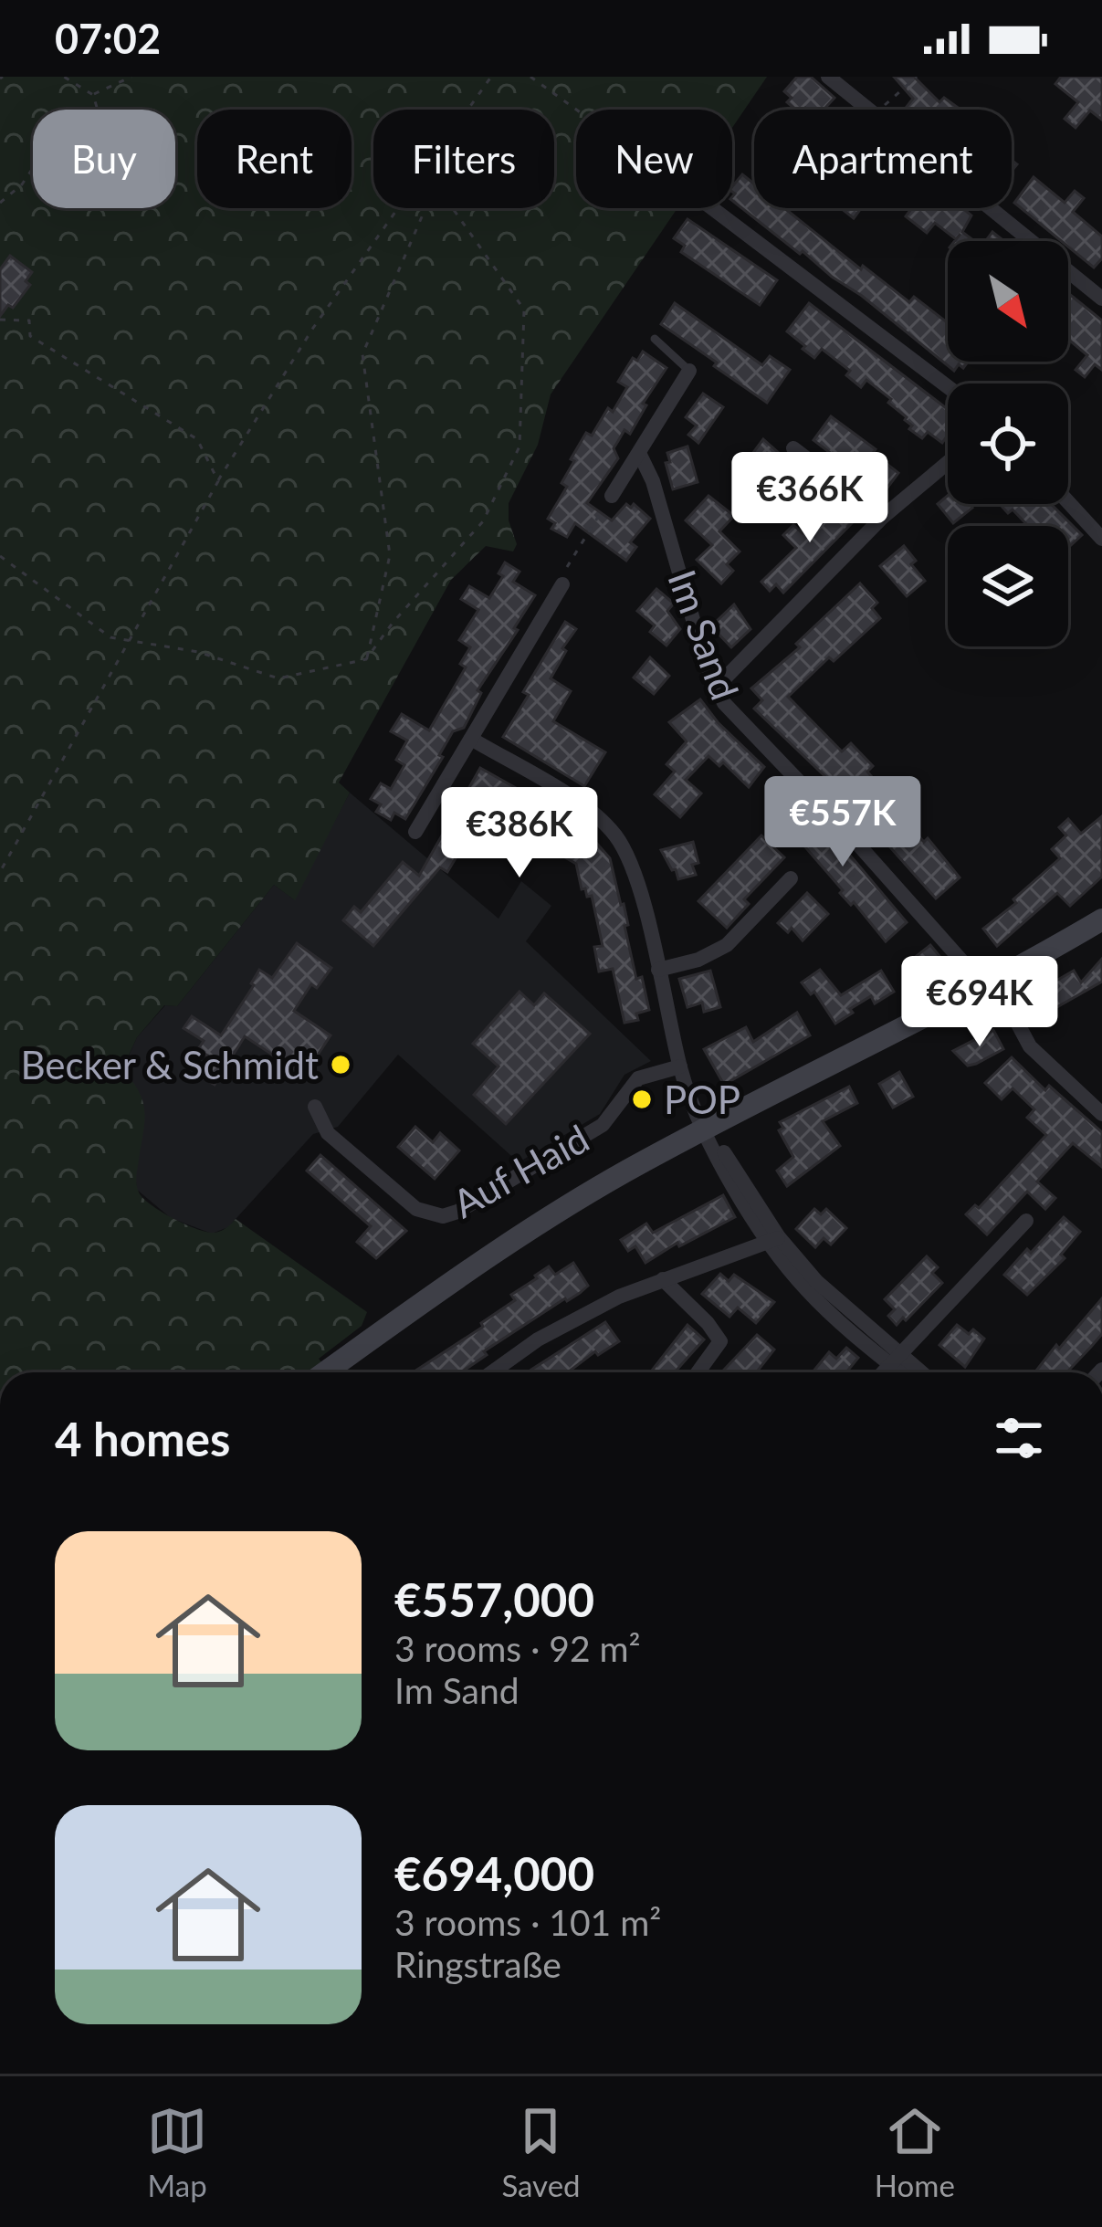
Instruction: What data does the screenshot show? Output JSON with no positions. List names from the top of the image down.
{
  "streets": {
    "street": ["Im Sand", "Auf Haid"]
  },
  "places": ["Becker & Schmidt", "POP"],
  "north": "bottom right",
  "page": {
    "status": "07:02",
    "chip": [
      "Buy",
      "Rent",
      "Filters",
      "New",
      "Apartment"
    ],
    "price": [
      "€366K",
      "€557K",
      "€386K",
      "€694K"
    ],
    "heading": "4 homes",
    "list": [
      {
        "name": "€557,000",
        "note": "3 rooms · 92 m² · Im Sand"
      },
      {
        "name": "€694,000",
        "note": "3 rooms · 101 m² · Ringstraße"
      }
    ],
    "tabs": ["Map", "Saved", "Home"]
  }
}
